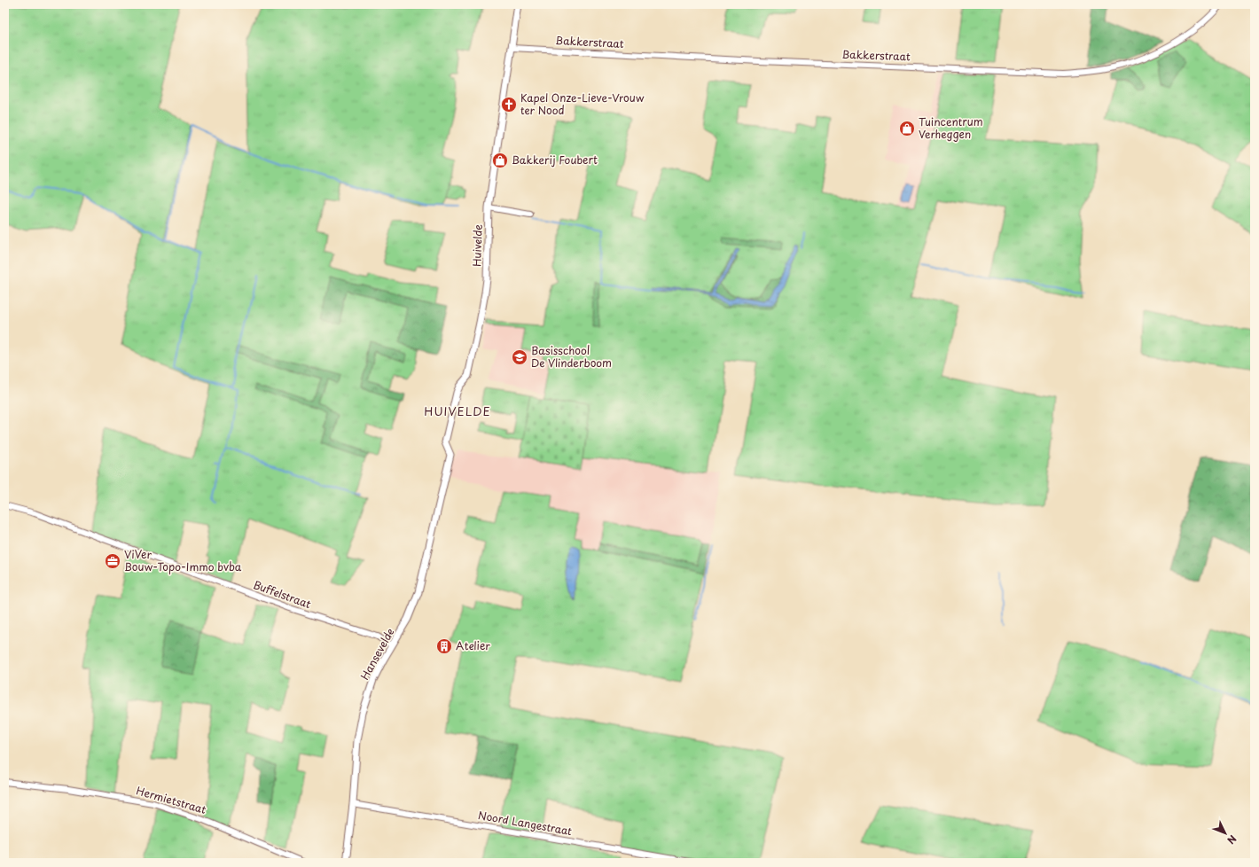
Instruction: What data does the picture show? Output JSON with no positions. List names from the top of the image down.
{
  "streets": {
    "street": [
      "Bakkerstraat",
      "Huivelde",
      "Buffelstraat",
      "Hansevelde",
      "Hermietstraat",
      "Noord Langestraat"
    ]
  },
  "crossings": [
    ["Bakkerstraat", "Huivelde"],
    ["Huivelde", "Hansevelde"],
    ["Buffelstraat", "Hansevelde"],
    ["Hansevelde", "Noord Langestraat"]
  ],
  "districts": ["HUIVELDE"],
  "places": {
    "church": ["Kapel Onze-Lieve-Vrouw ter Nood"],
    "shop": ["Tuincentrum Verheggen", "Bakkerij Foubert"],
    "school or university": ["Basisschool De Vlinderboom"],
    "office": ["ViVer Bouw-Topo-Immo bvba"],
    "building": ["Atelier"]
  },
  "north": "bottom right"
}
